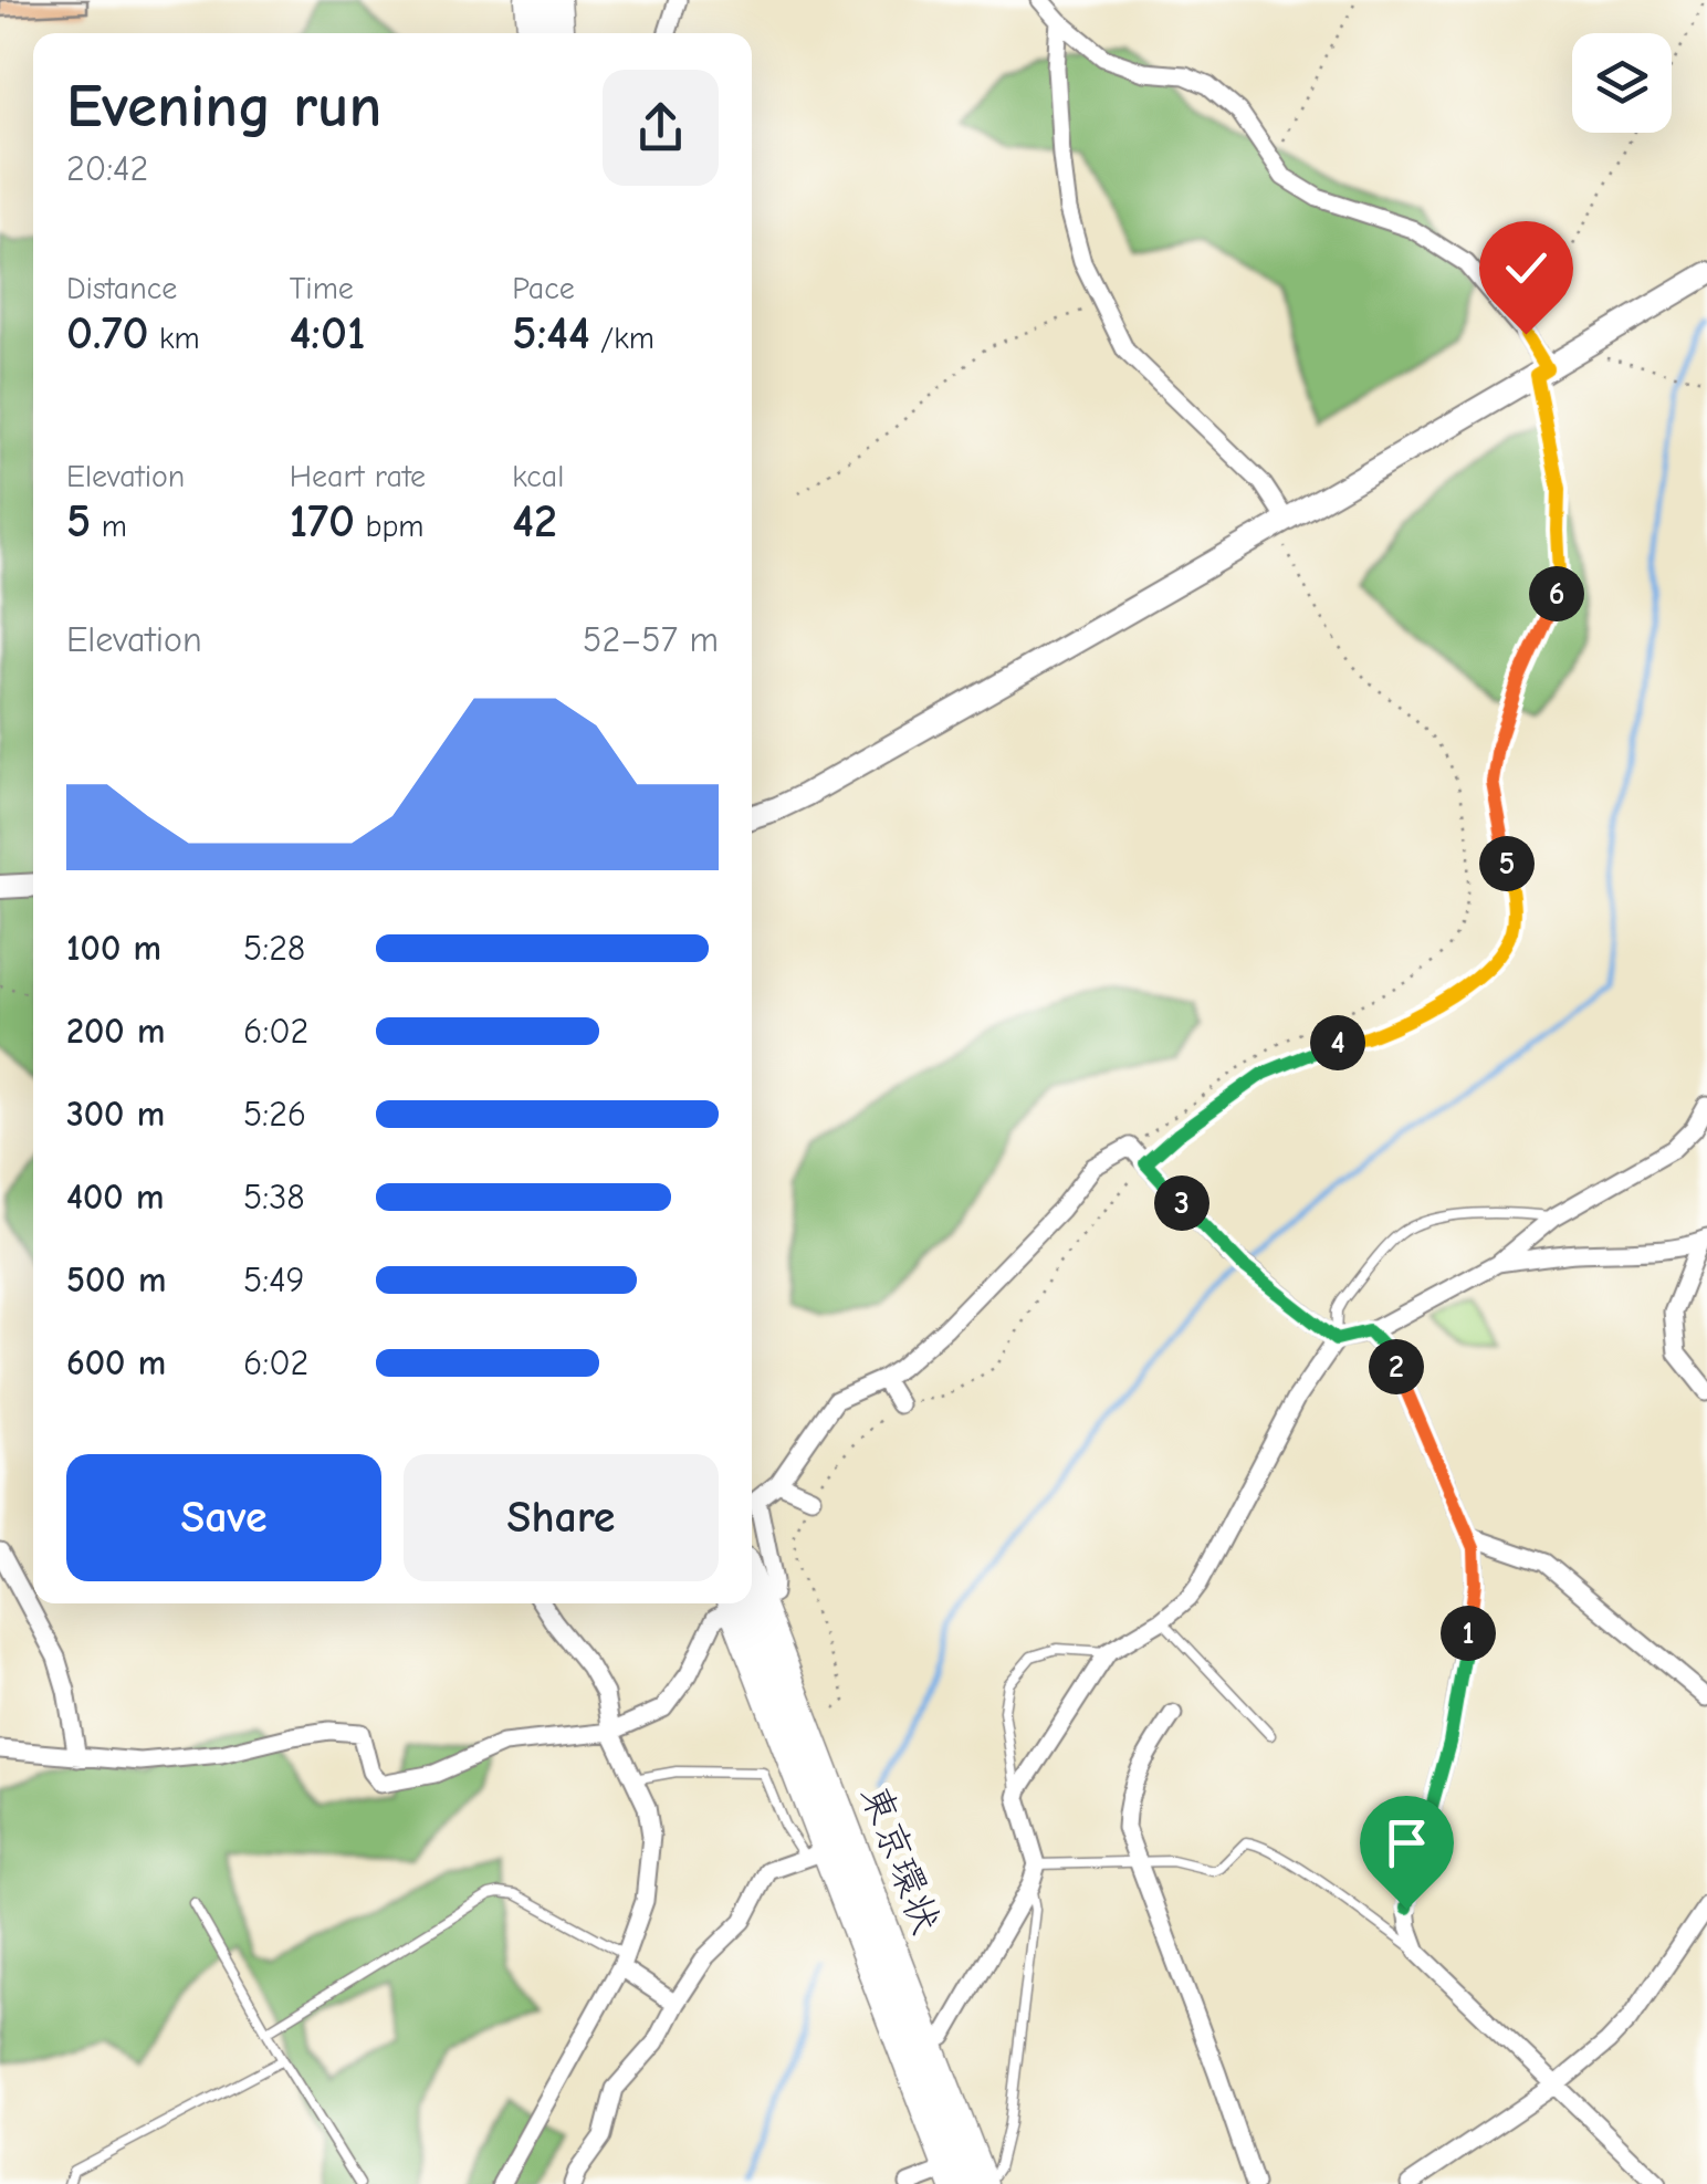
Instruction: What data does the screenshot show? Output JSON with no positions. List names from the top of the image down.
{
  "streets": {
    "highway": ["東京環状"]
  },
  "page": {
    "heading": ["Evening run", "20:42"],
    "stats": [
      ["Distance", "0.70 km"],
      ["Time", "4:01"],
      ["Pace", "5:44 /km"],
      ["Elevation", "5 m"],
      ["Heart rate", "170 bpm"],
      ["kcal", "42"]
    ],
    "pins": [
      "6",
      "5",
      "4",
      "3",
      "2",
      "1"
    ],
    "chart": ["Elevation", "52–57 m"],
    "list": [
      {
        "name": "100 m",
        "note": "5:28"
      },
      {
        "name": "200 m",
        "note": "6:02"
      },
      {
        "name": "300 m",
        "note": "5:26"
      },
      {
        "name": "400 m",
        "note": "5:38"
      },
      {
        "name": "500 m",
        "note": "5:49"
      },
      {
        "name": "600 m",
        "note": "6:02"
      }
    ],
    "buttons": ["Save", "Share"]
  }
}
